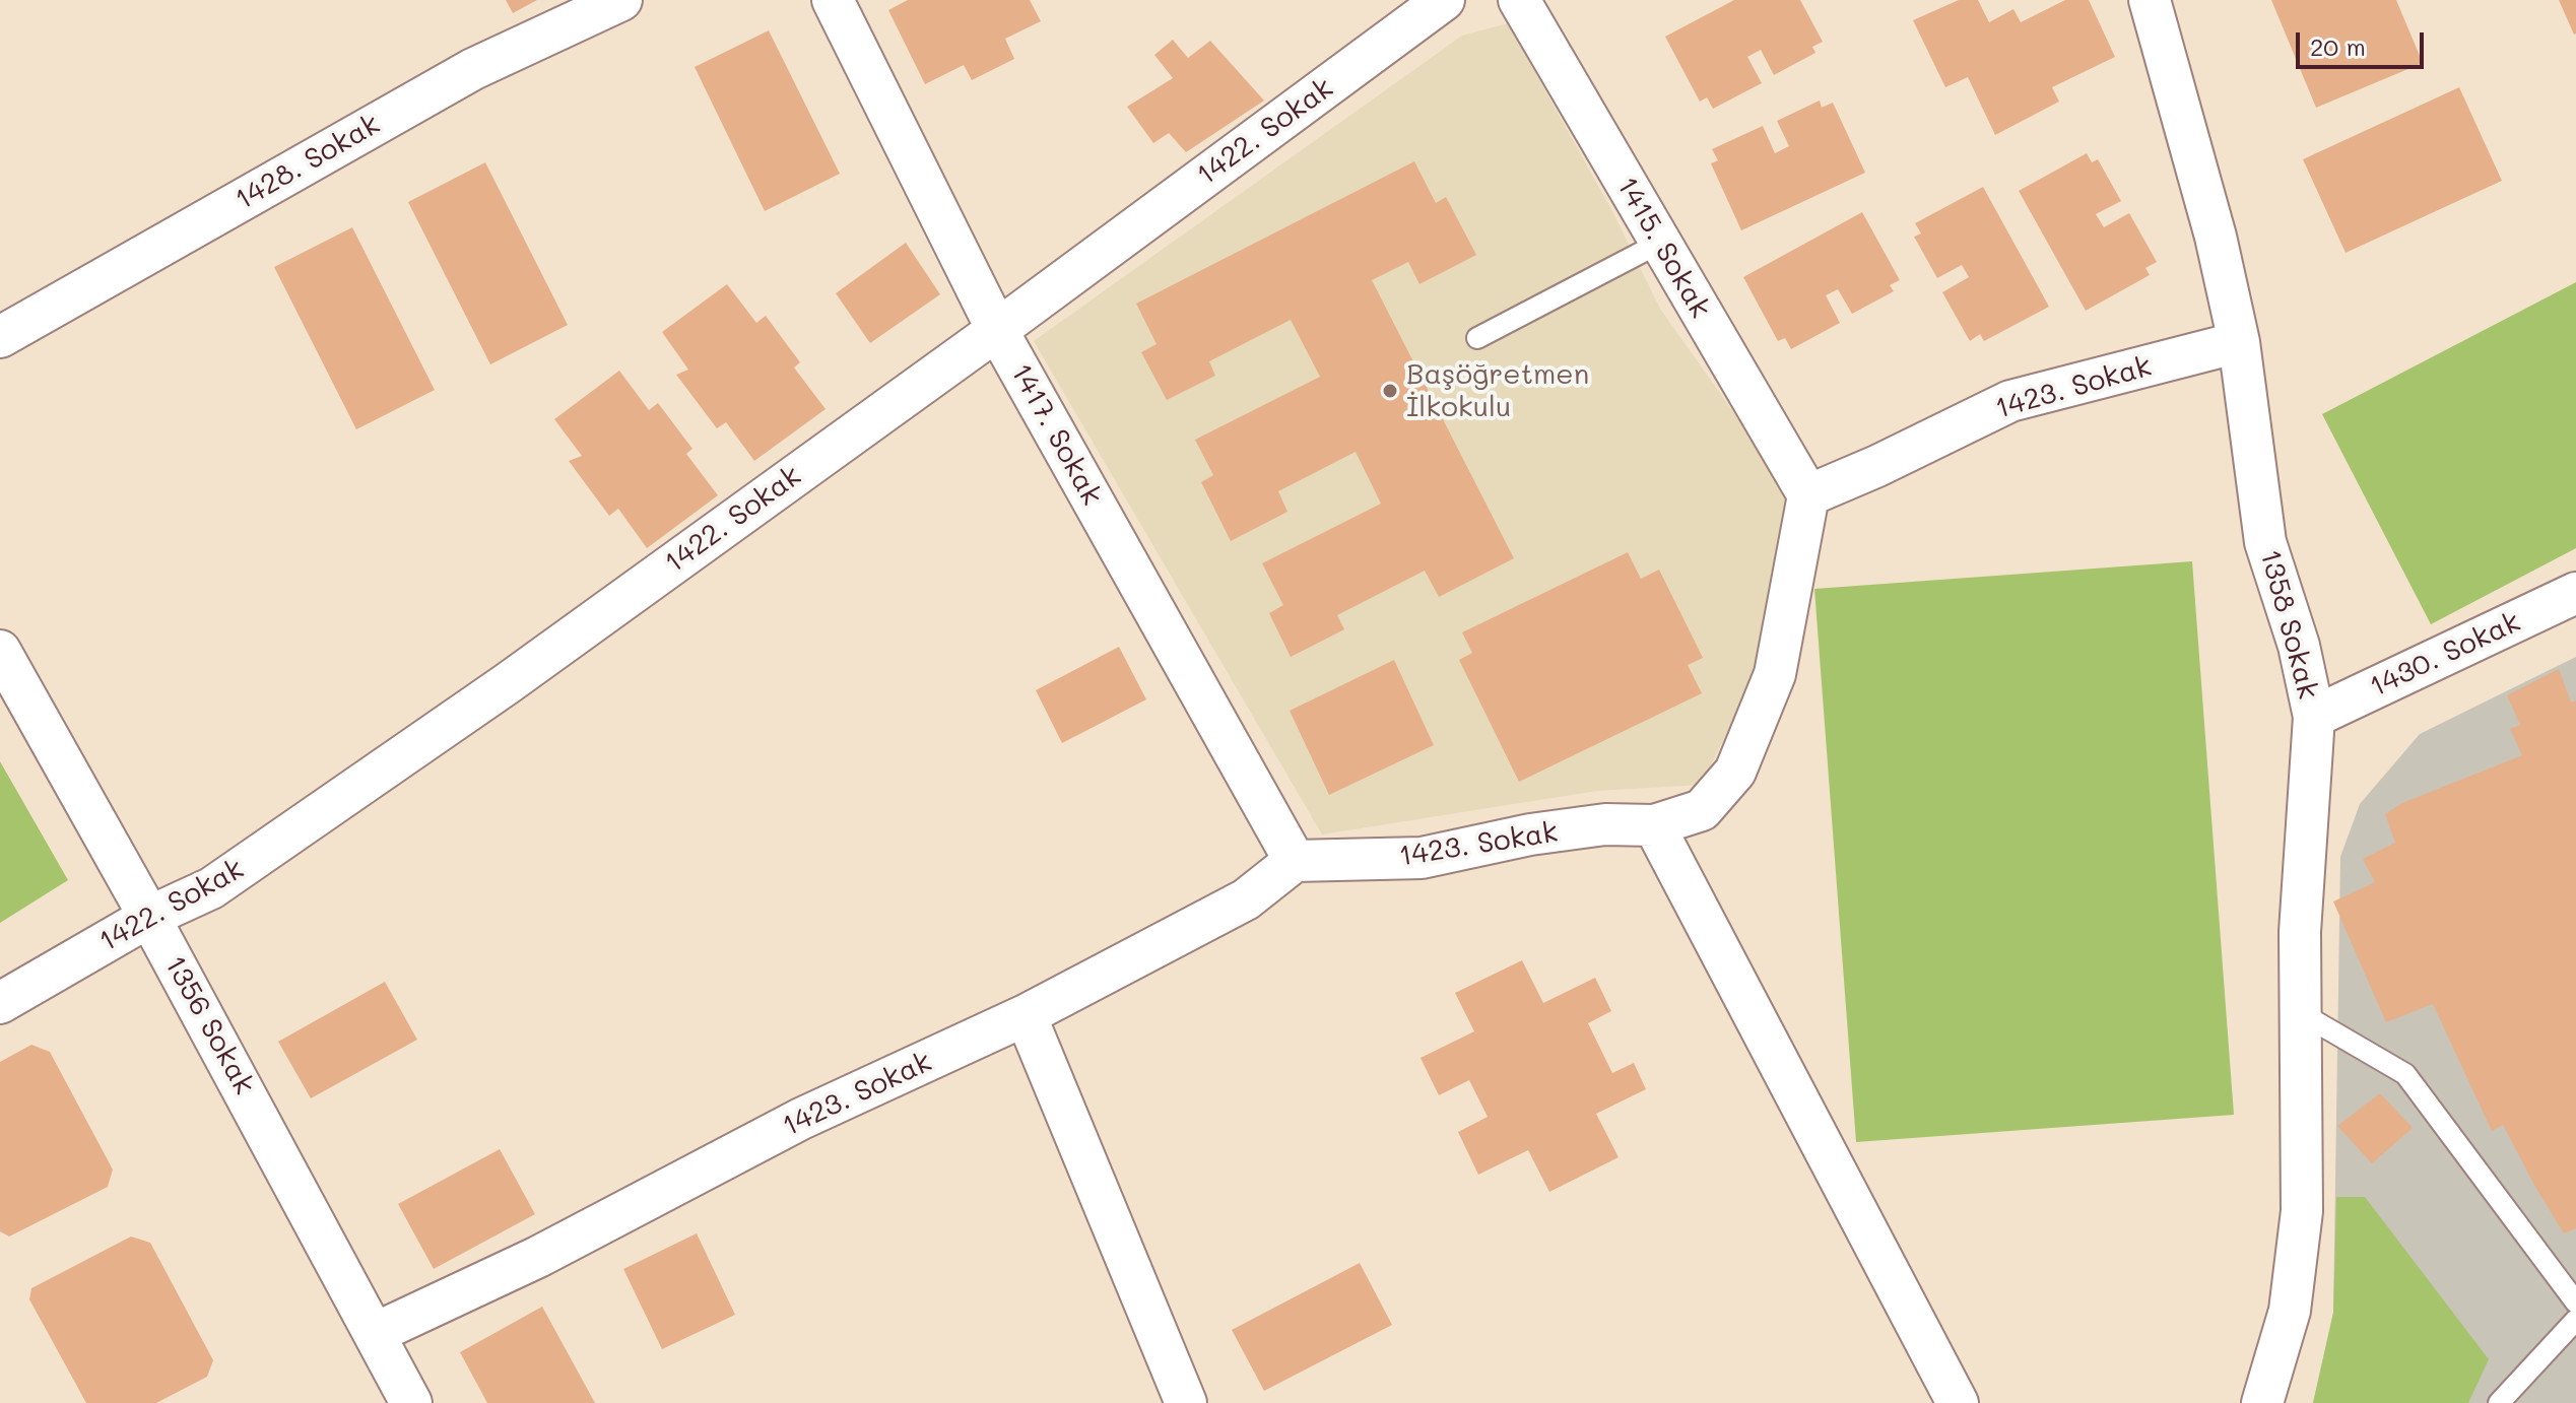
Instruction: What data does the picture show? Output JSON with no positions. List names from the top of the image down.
{
  "streets": {
    "street": [
      "1422. Sokak",
      "1428. Sokak",
      "1415. Sokak",
      "1423. Sokak",
      "1417. Sokak",
      "1358 Sokak",
      "1430. Sokak",
      "1356 Sokak"
    ]
  },
  "crossings": [
    ["1422. Sokak", "1417. Sokak"],
    ["1422. Sokak", "1356 Sokak"],
    ["1415. Sokak", "1423. Sokak"],
    ["1423. Sokak", "1417. Sokak"],
    ["1423. Sokak", "1358 Sokak"],
    ["1423. Sokak", "1356 Sokak"],
    ["1358 Sokak", "1430. Sokak"]
  ],
  "places": ["Başöğretmen İlkokulu"],
  "scale_bar": "20 m"
}
